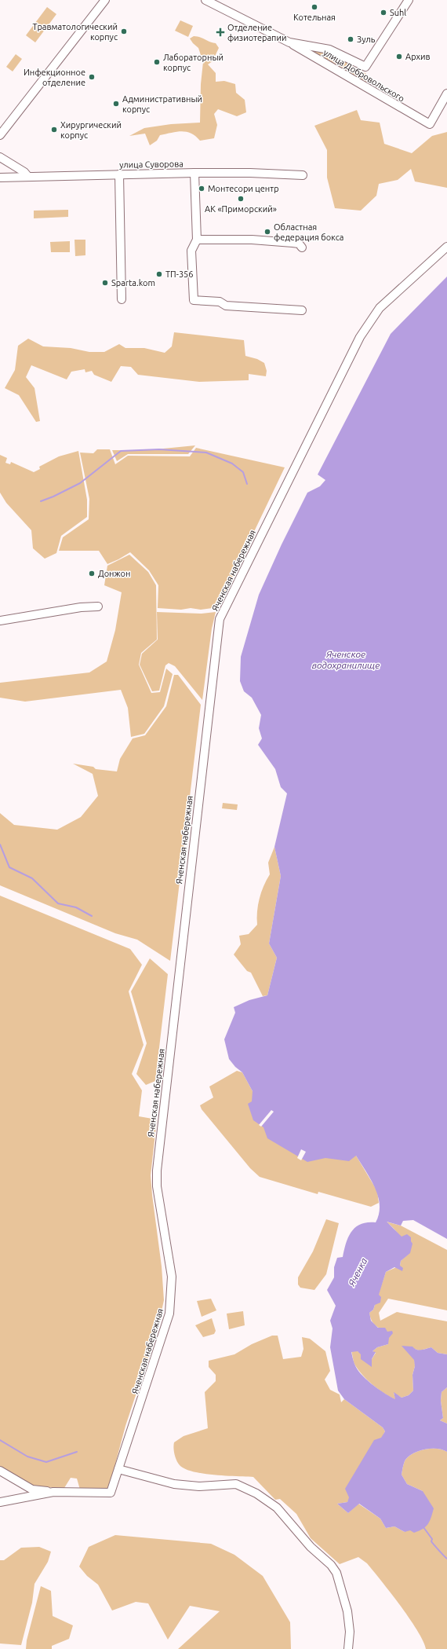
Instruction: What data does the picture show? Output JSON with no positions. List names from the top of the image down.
{
  "streets": {
    "street": ["улица Добровольского", "улица Суворова", "Яченская набережная"]
  },
  "water": ["Яченское водохранилище", "Яченка"],
  "places": {
    "other": [
      "Котельная",
      "Suhl",
      "Травматологический корпус",
      "Зуль",
      "Архив",
      "Лабораторный корпус",
      "Инфекционное отделение",
      "Административный корпус",
      "Хирургический корпус",
      "Монтесори центр",
      "АК «Приморский»",
      "Областная федерация бокса",
      "ТП-356",
      "Sparta.kom",
      "Донжон"
    ],
    "health": ["Отделение физиотерапии"]
  }
}
